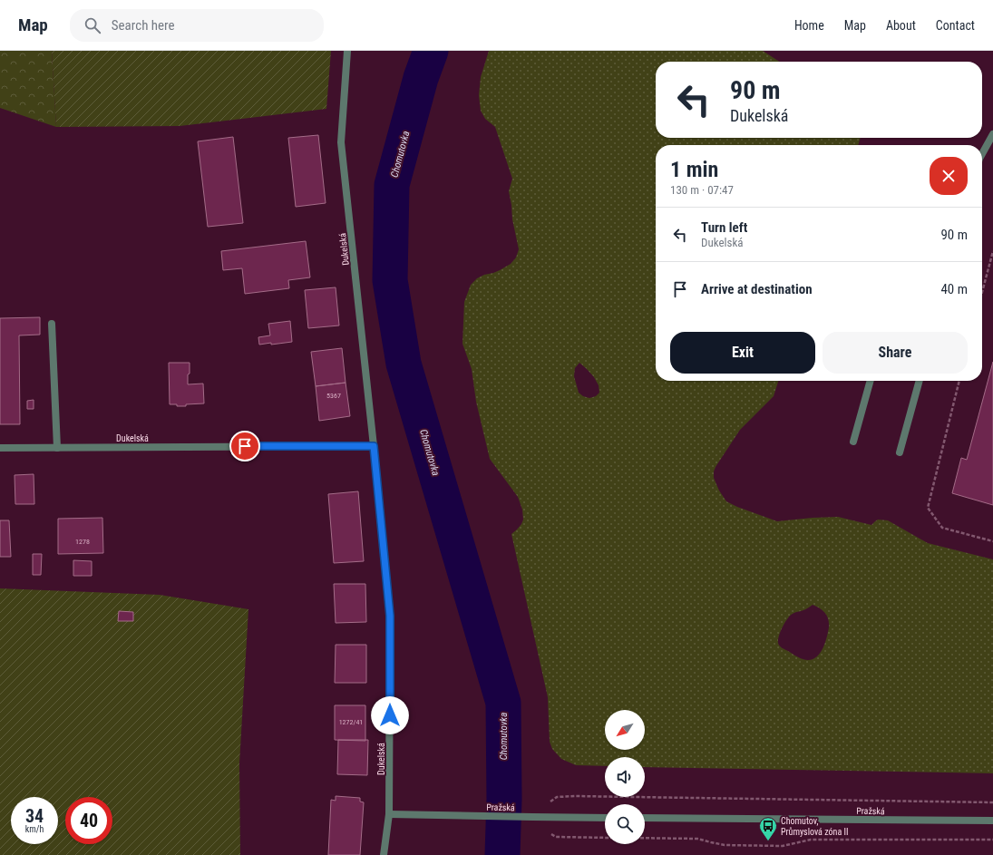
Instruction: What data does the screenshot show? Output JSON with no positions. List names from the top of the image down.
{
  "streets": {
    "street": ["Dukelská", "Pražská"]
  },
  "crossings": [
    ["Dukelská", "Pražská"]
  ],
  "water": ["Chomutovka"],
  "places": {
    "bus stop": ["Chomutov, Průmyslová zóna II"]
  },
  "house_numbers": ["5367", "1278", "1272/41"],
  "north": "bottom left",
  "page": {
    "header": "Map",
    "search": "Search here",
    "nav": [
      "Home",
      "Map",
      "About",
      "Contact"
    ],
    "turn": ["90 m", "Dukelská"],
    "heading": ["1 min", "130 m · 07:47"],
    "list": [
      {
        "name": "Turn left",
        "note": "Dukelská",
        "value": "90 m"
      },
      {
        "name": "Arrive at destination",
        "value": "40 m"
      }
    ],
    "buttons": ["Exit", "Share"],
    "speed": "34 km/h",
    "limit": "40"
  }
}
